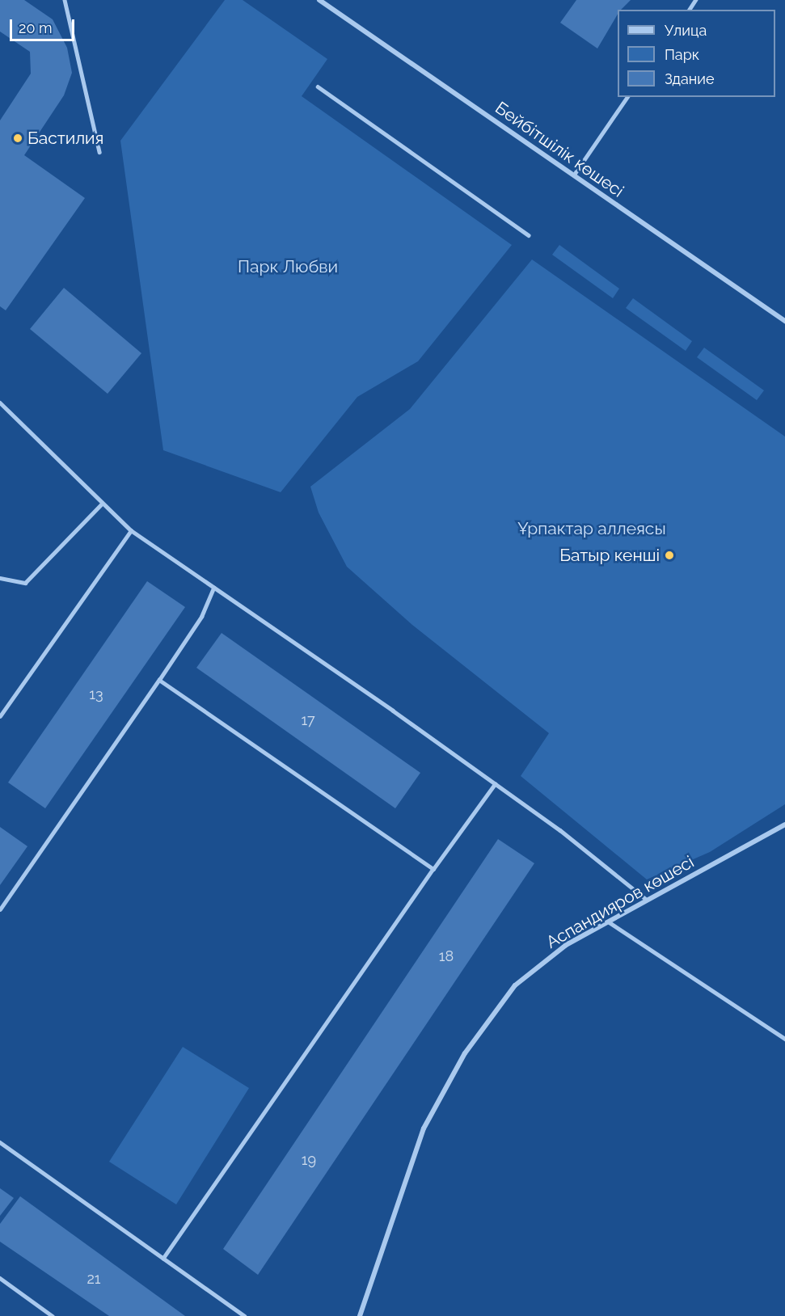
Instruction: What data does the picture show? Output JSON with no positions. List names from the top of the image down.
{
  "streets": {
    "street": ["Бейбітшілік көшесі", "Аспандияров көшесі"]
  },
  "parks": ["Парк Любви", "Ұрпактар аллеясы"],
  "places": ["Бастилия", "Батыр кенші"],
  "house_numbers": [
    "13",
    "17",
    "18",
    "19",
    "21"
  ],
  "legend": ["Улица", "Парк", "Здание"],
  "scale_bar": "20 m"
}
